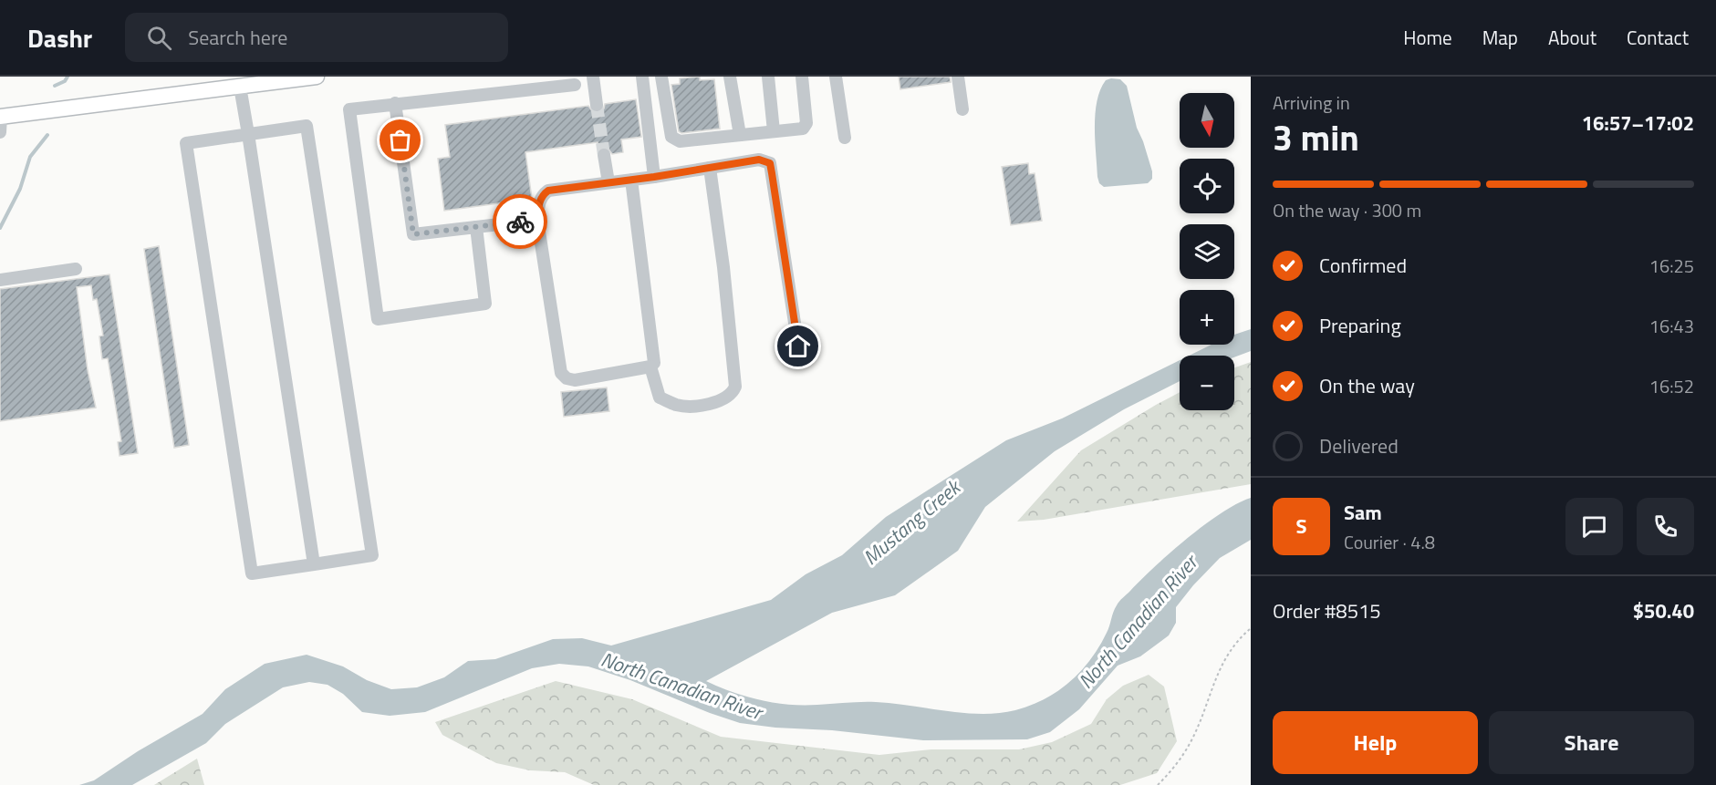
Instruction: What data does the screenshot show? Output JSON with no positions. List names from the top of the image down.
{
  "water": ["Mustang Creek", "North Canadian River"],
  "north": "bottom",
  "page": {
    "header": "Dashr",
    "search": "Search here",
    "nav": [
      "Home",
      "Map",
      "About",
      "Contact"
    ],
    "heading": ["3 min", "Arriving in", "16:57–17:02"],
    "panel": [
      "Sam",
      "Courier · 4.8",
      "Order #8515",
      "$50.40"
    ],
    "map_buttons": ["+", "−"],
    "bar": "On the way · 300 m",
    "list": [
      ["Confirmed", "16:25"],
      ["Preparing", "16:43"],
      ["On the way", "16:52"],
      "Delivered"
    ],
    "round": "S",
    "buttons": ["Help", "Share"]
  }
}
